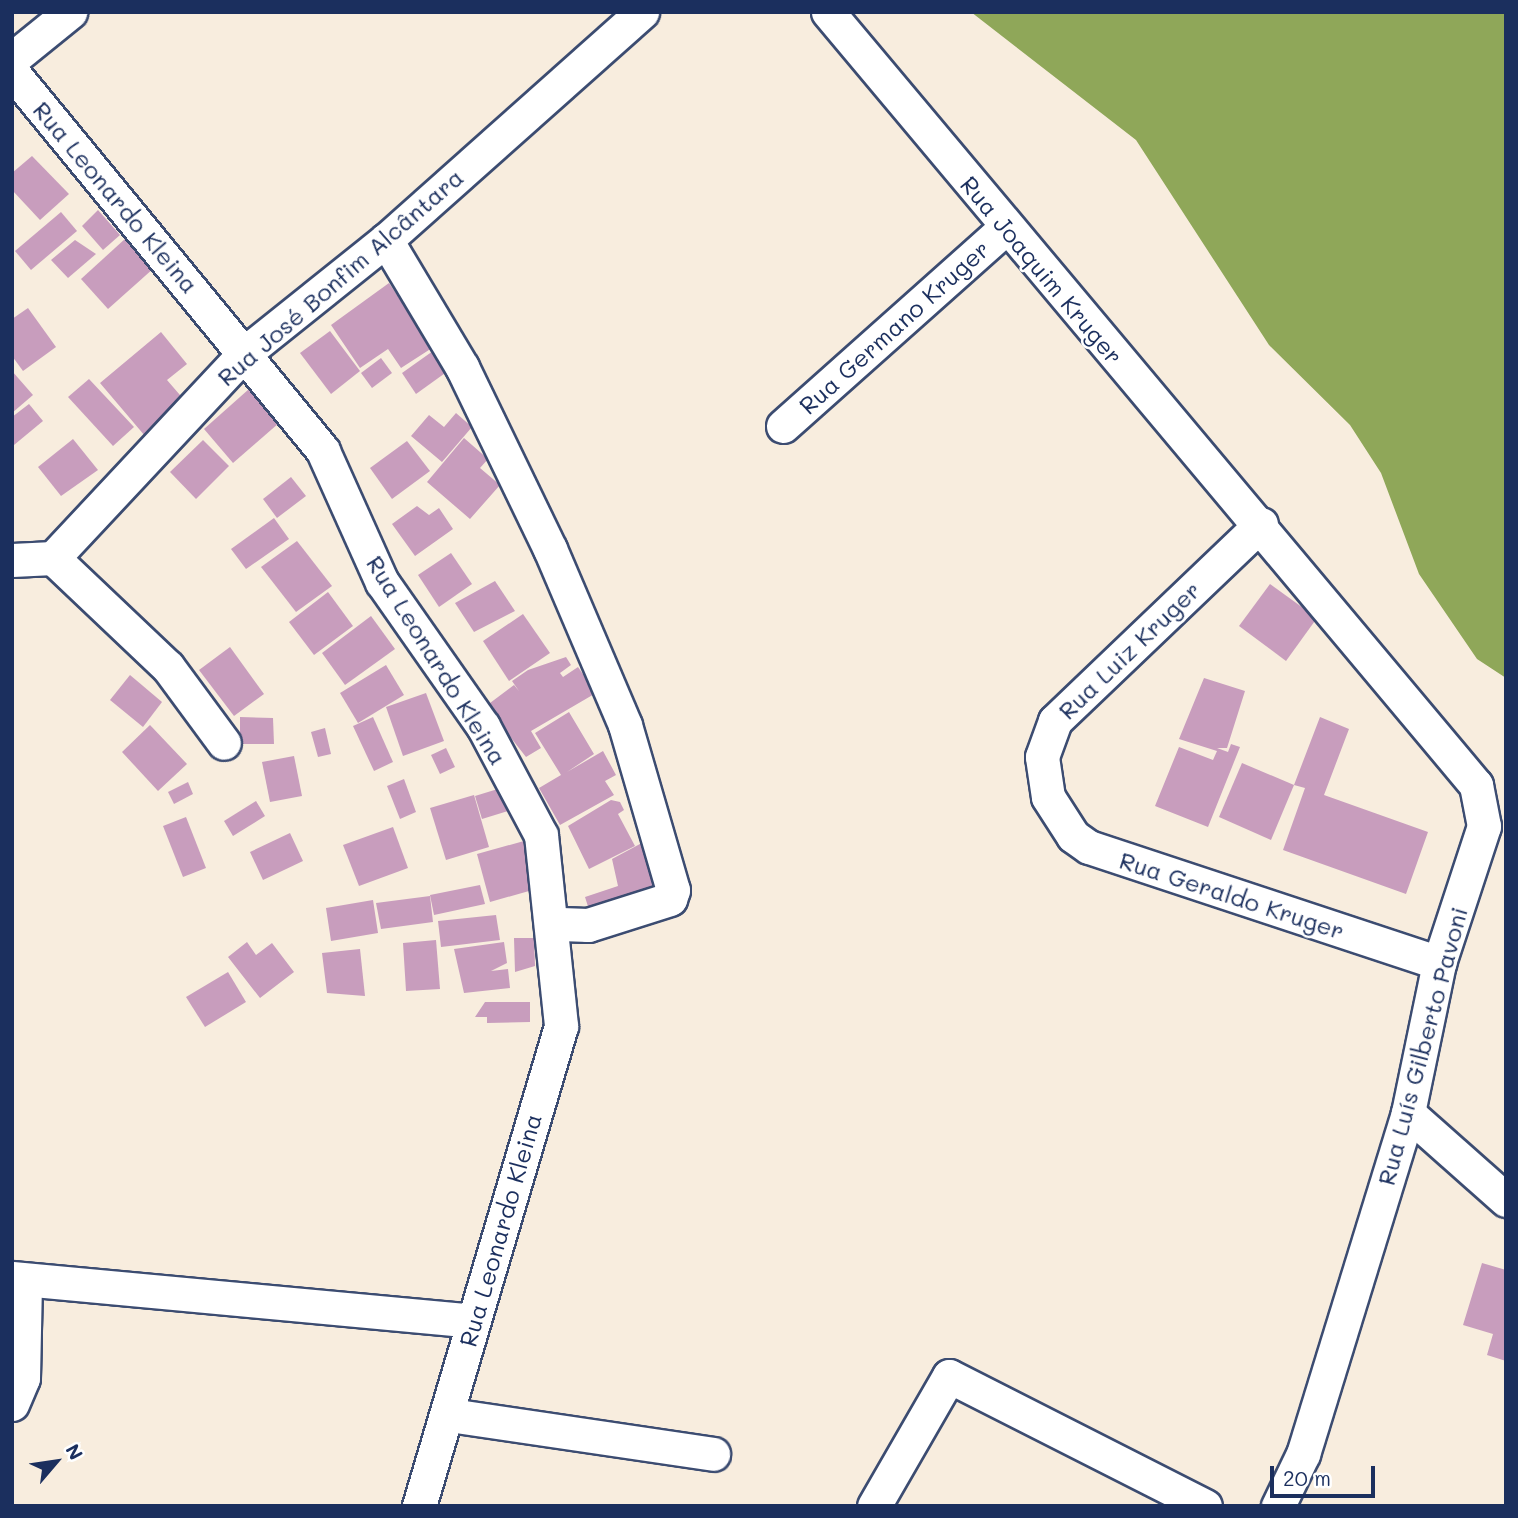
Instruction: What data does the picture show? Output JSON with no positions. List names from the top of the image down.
{
  "streets": {
    "street": [
      "Rua Leonardo Kleina",
      "Rua Joaquim Kruger",
      "Rua José Bonfim Alcântara",
      "Rua Germano Kruger",
      "Rua Luiz Kruger",
      "Rua Geraldo Kruger",
      "Rua Luís Gilberto Pavoni"
    ]
  },
  "crossings": [
    ["Rua Leonardo Kleina", "Rua José Bonfim Alcântara"],
    ["Rua Joaquim Kruger", "Rua Germano Kruger"],
    ["Rua Joaquim Kruger", "Rua Luiz Kruger"],
    ["Rua Joaquim Kruger", "Rua Luís Gilberto Pavoni"],
    ["Rua Luiz Kruger", "Rua Geraldo Kruger"],
    ["Rua Luiz Kruger", "Rua Luís Gilberto Pavoni"],
    ["Rua Geraldo Kruger", "Rua Luís Gilberto Pavoni"]
  ],
  "scale_bar": "20 m",
  "north": "top right"
}
